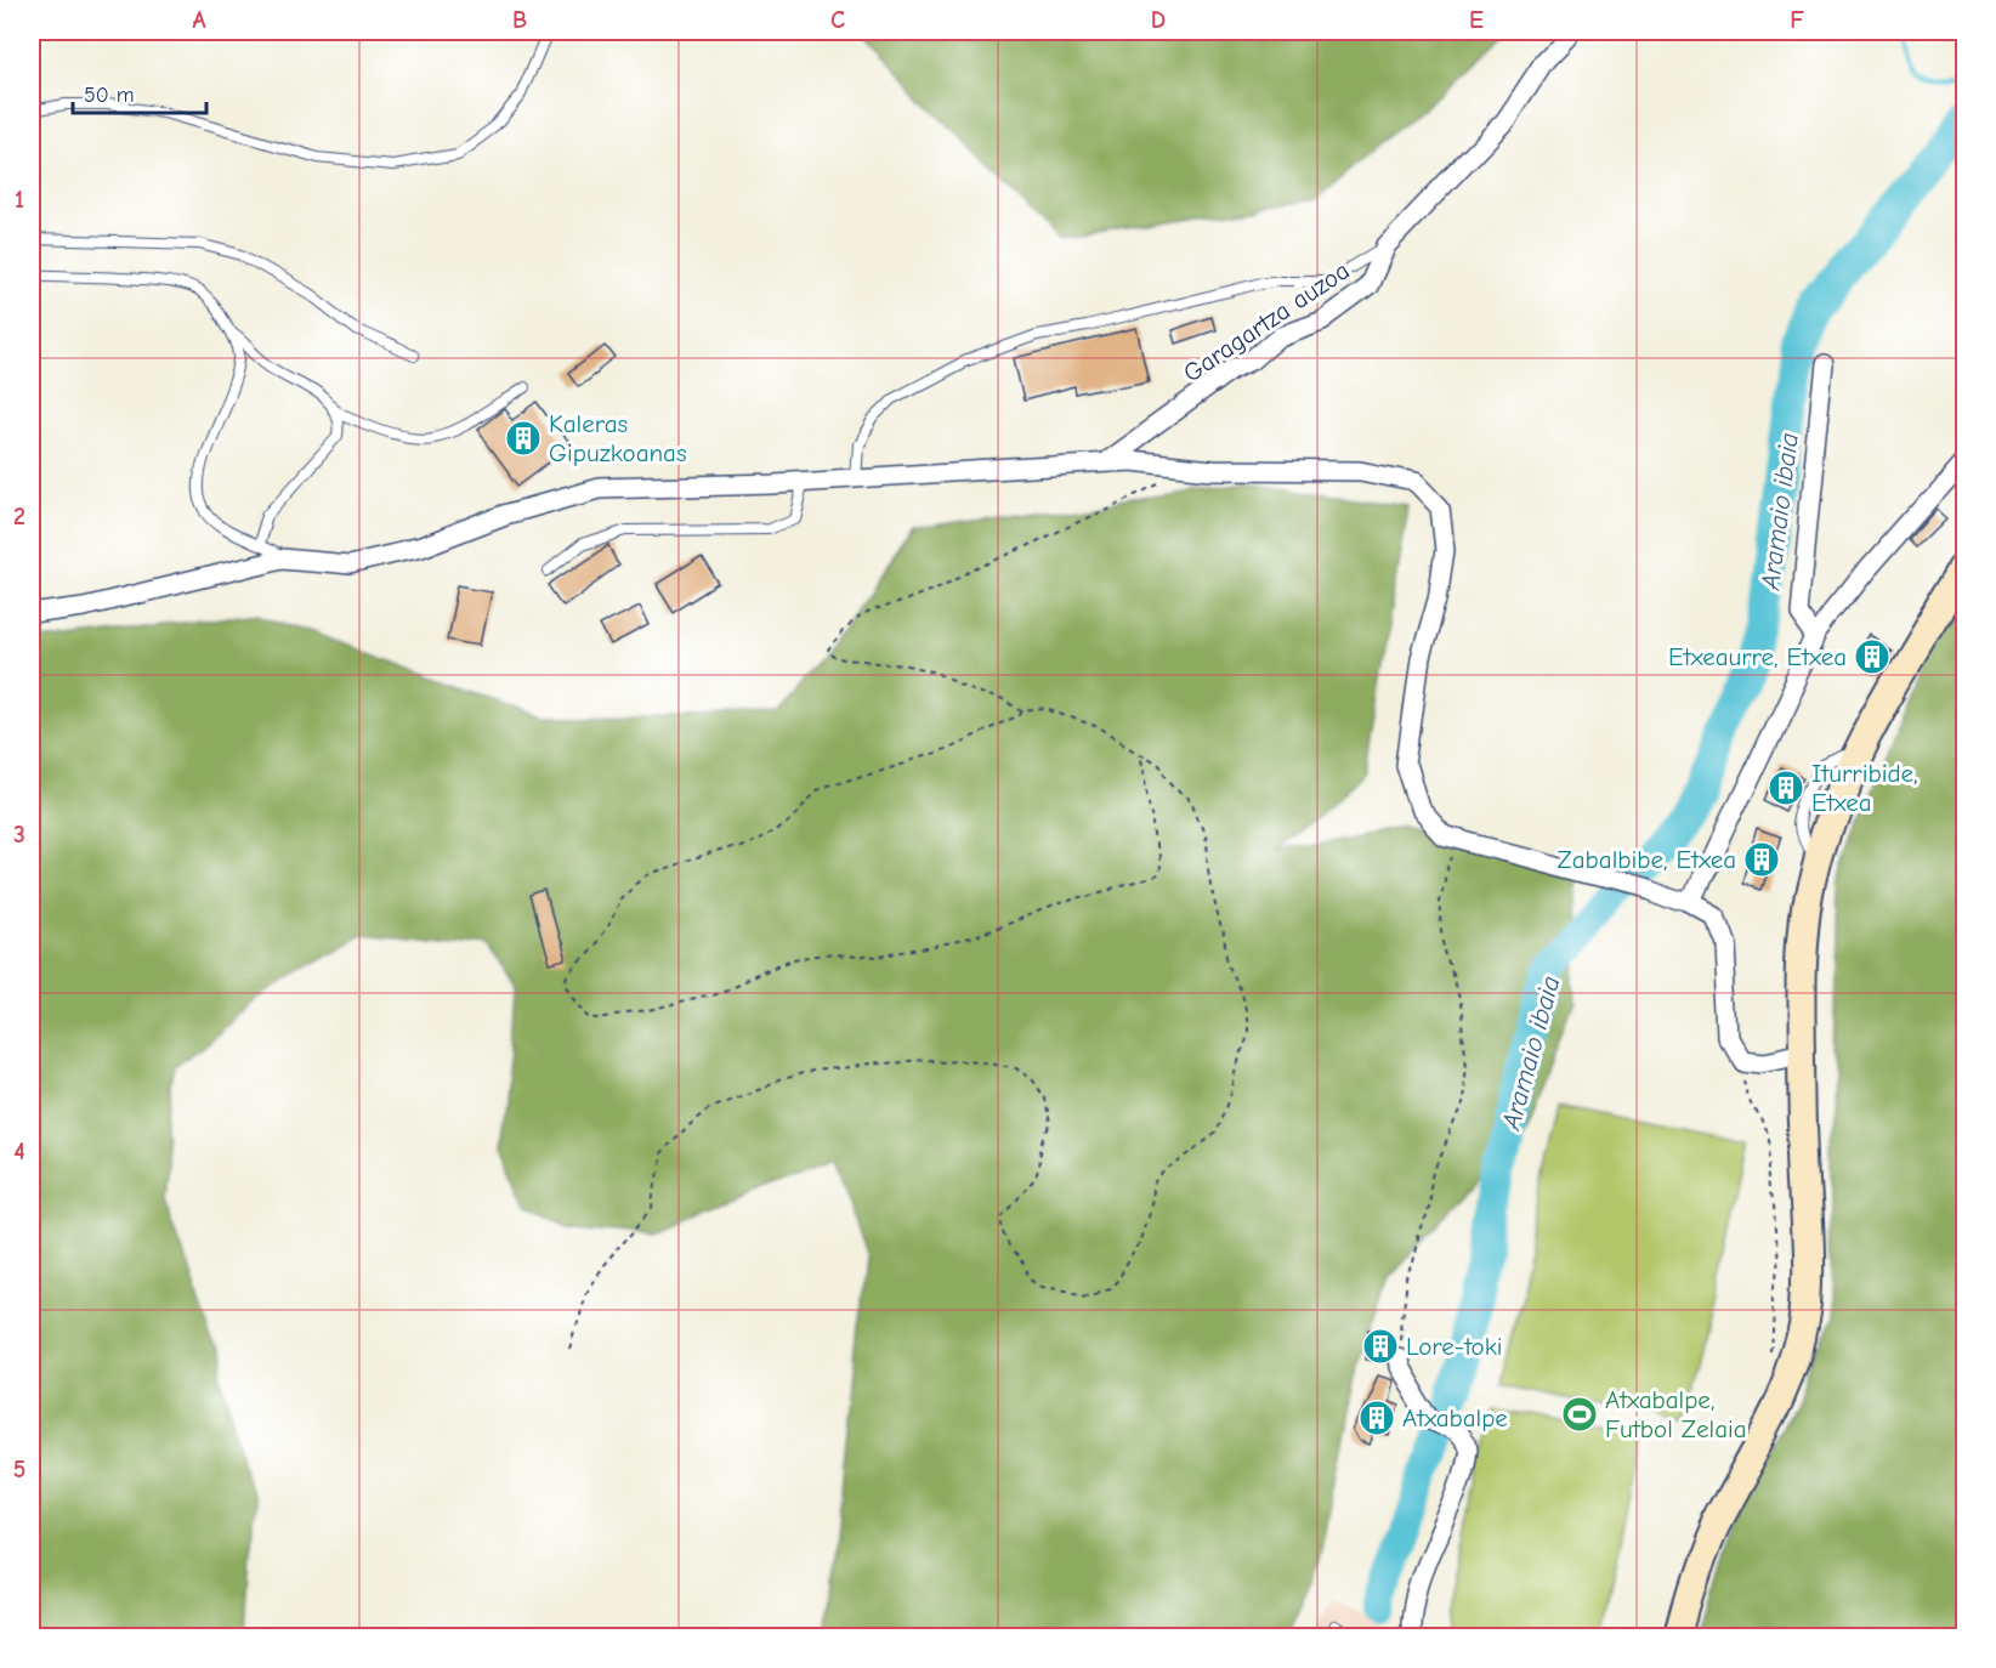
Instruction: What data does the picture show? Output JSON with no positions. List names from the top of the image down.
{
  "streets": {
    "street": ["Garagartza auzoa"]
  },
  "water": ["Aramaio ibaia"],
  "places": {
    "building": [
      "Kaleras Gipuzkoanas",
      "Etxeaurre, Etxea",
      "Iturribide, Etxea",
      "Zabalbibe, Etxea",
      "Lore-toki",
      "Atxabalpe"
    ],
    "sports": ["Atxabalpe, Futbol Zelaia"]
  },
  "scale_bar": "50 m",
  "grid": {
    "columns": [
      "A",
      "B",
      "C",
      "D",
      "E",
      "F"
    ],
    "rows": [
      "1",
      "2",
      "3",
      "4",
      "5"
    ]
  }
}
